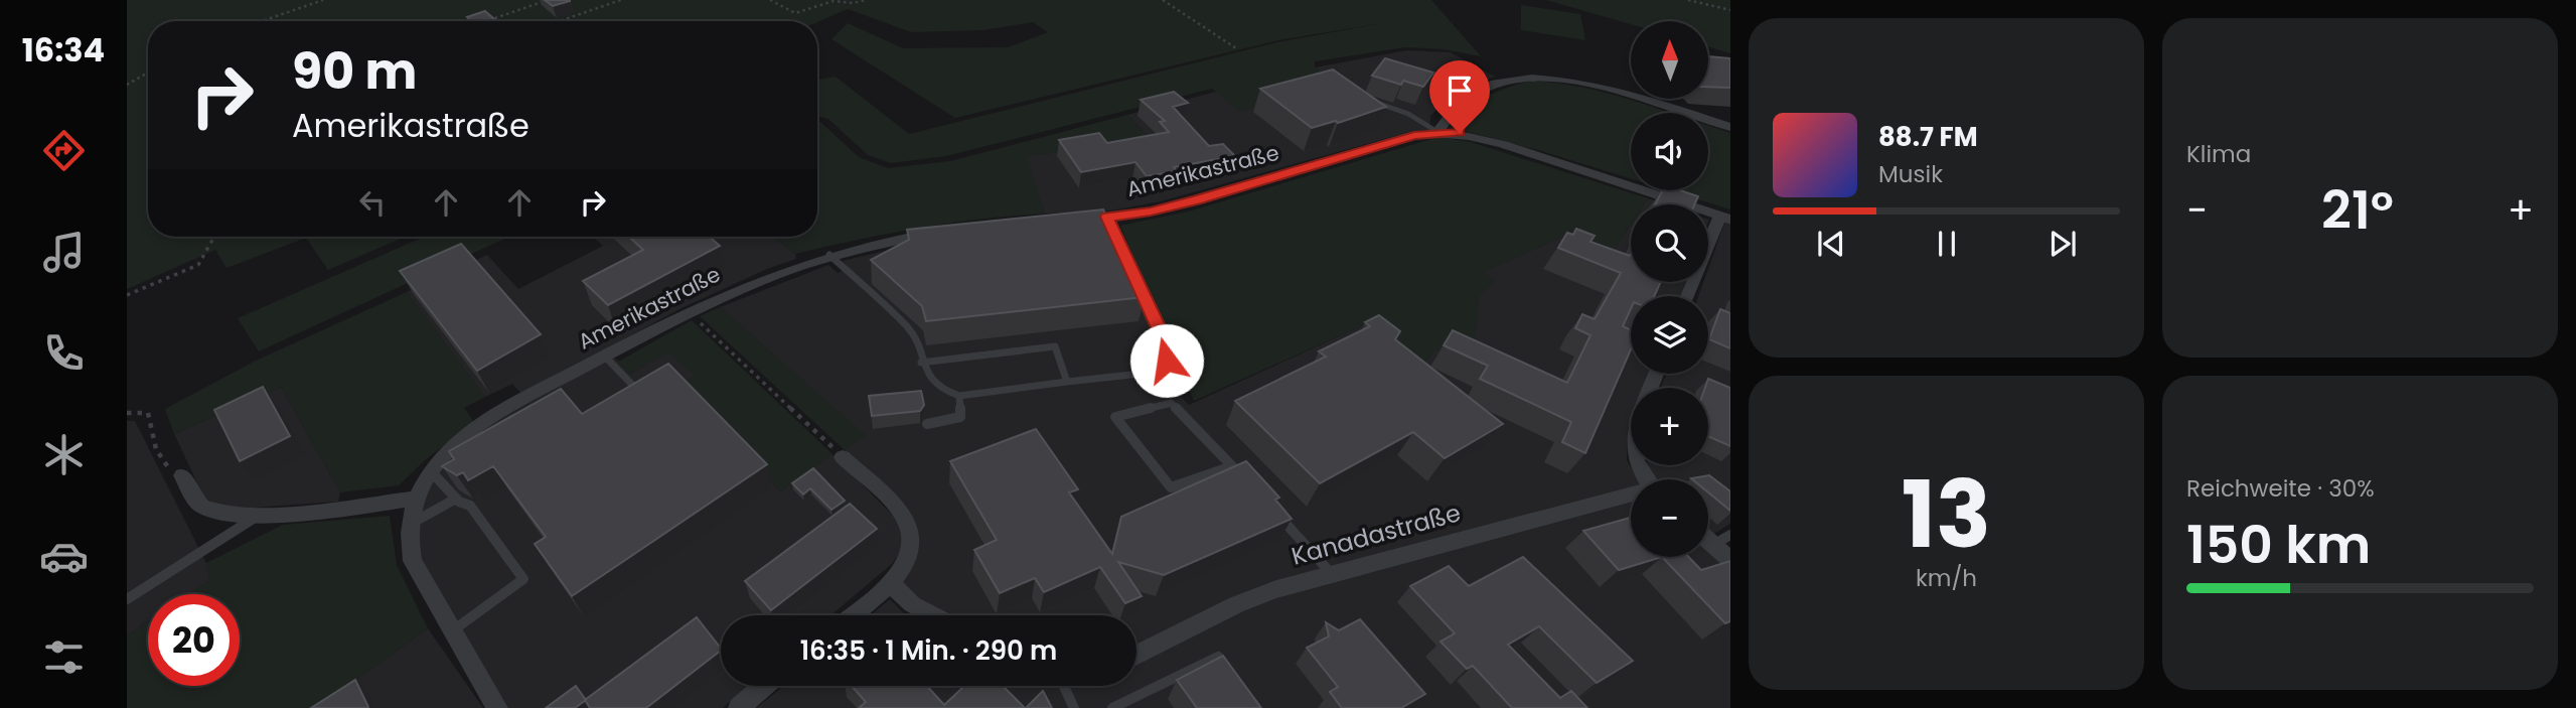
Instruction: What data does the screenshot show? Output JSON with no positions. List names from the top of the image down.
{
  "streets": {
    "street": ["Amerikastraße", "Kanadastraße"]
  },
  "north": "top",
  "page": {
    "tabs": "16:34",
    "tile": [
      "Klima",
      ["13", "km/h"],
      ["Reichweite · 30%", "150 km"]
    ],
    "map_buttons": ["+", "−"],
    "turn": ["90 m", "Amerikastraße"],
    "song": ["88.7 FM", "Musik"],
    "heat": ["−", "21°", "+"],
    "limit": "20",
    "trip": "16:35 · 1 Min. · 290 m"
  }
}
